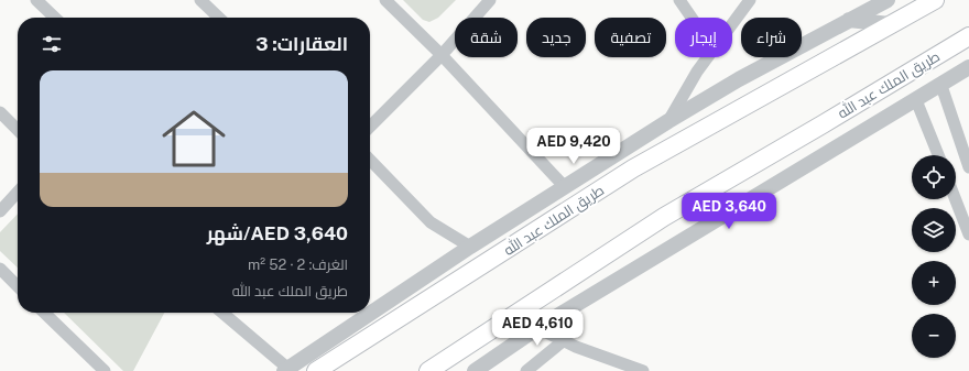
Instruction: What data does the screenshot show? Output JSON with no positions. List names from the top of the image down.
{
  "streets": {
    "main road": ["طريق الملك عبد الله"]
  },
  "page": {
    "chip": [
      "شراء",
      "إيجار",
      "تصفية",
      "جديد",
      "شقة"
    ],
    "heading": "العقارات: 3",
    "list": [
      {
        "name": "AED 3,640/شهر",
        "note": "الغرف: 2 · 52 m² · طريق الملك عبد الله"
      }
    ],
    "price": ["AED 9,420", "AED 3,640", "AED 4,610"],
    "map_buttons": ["+", "−"]
  }
}
